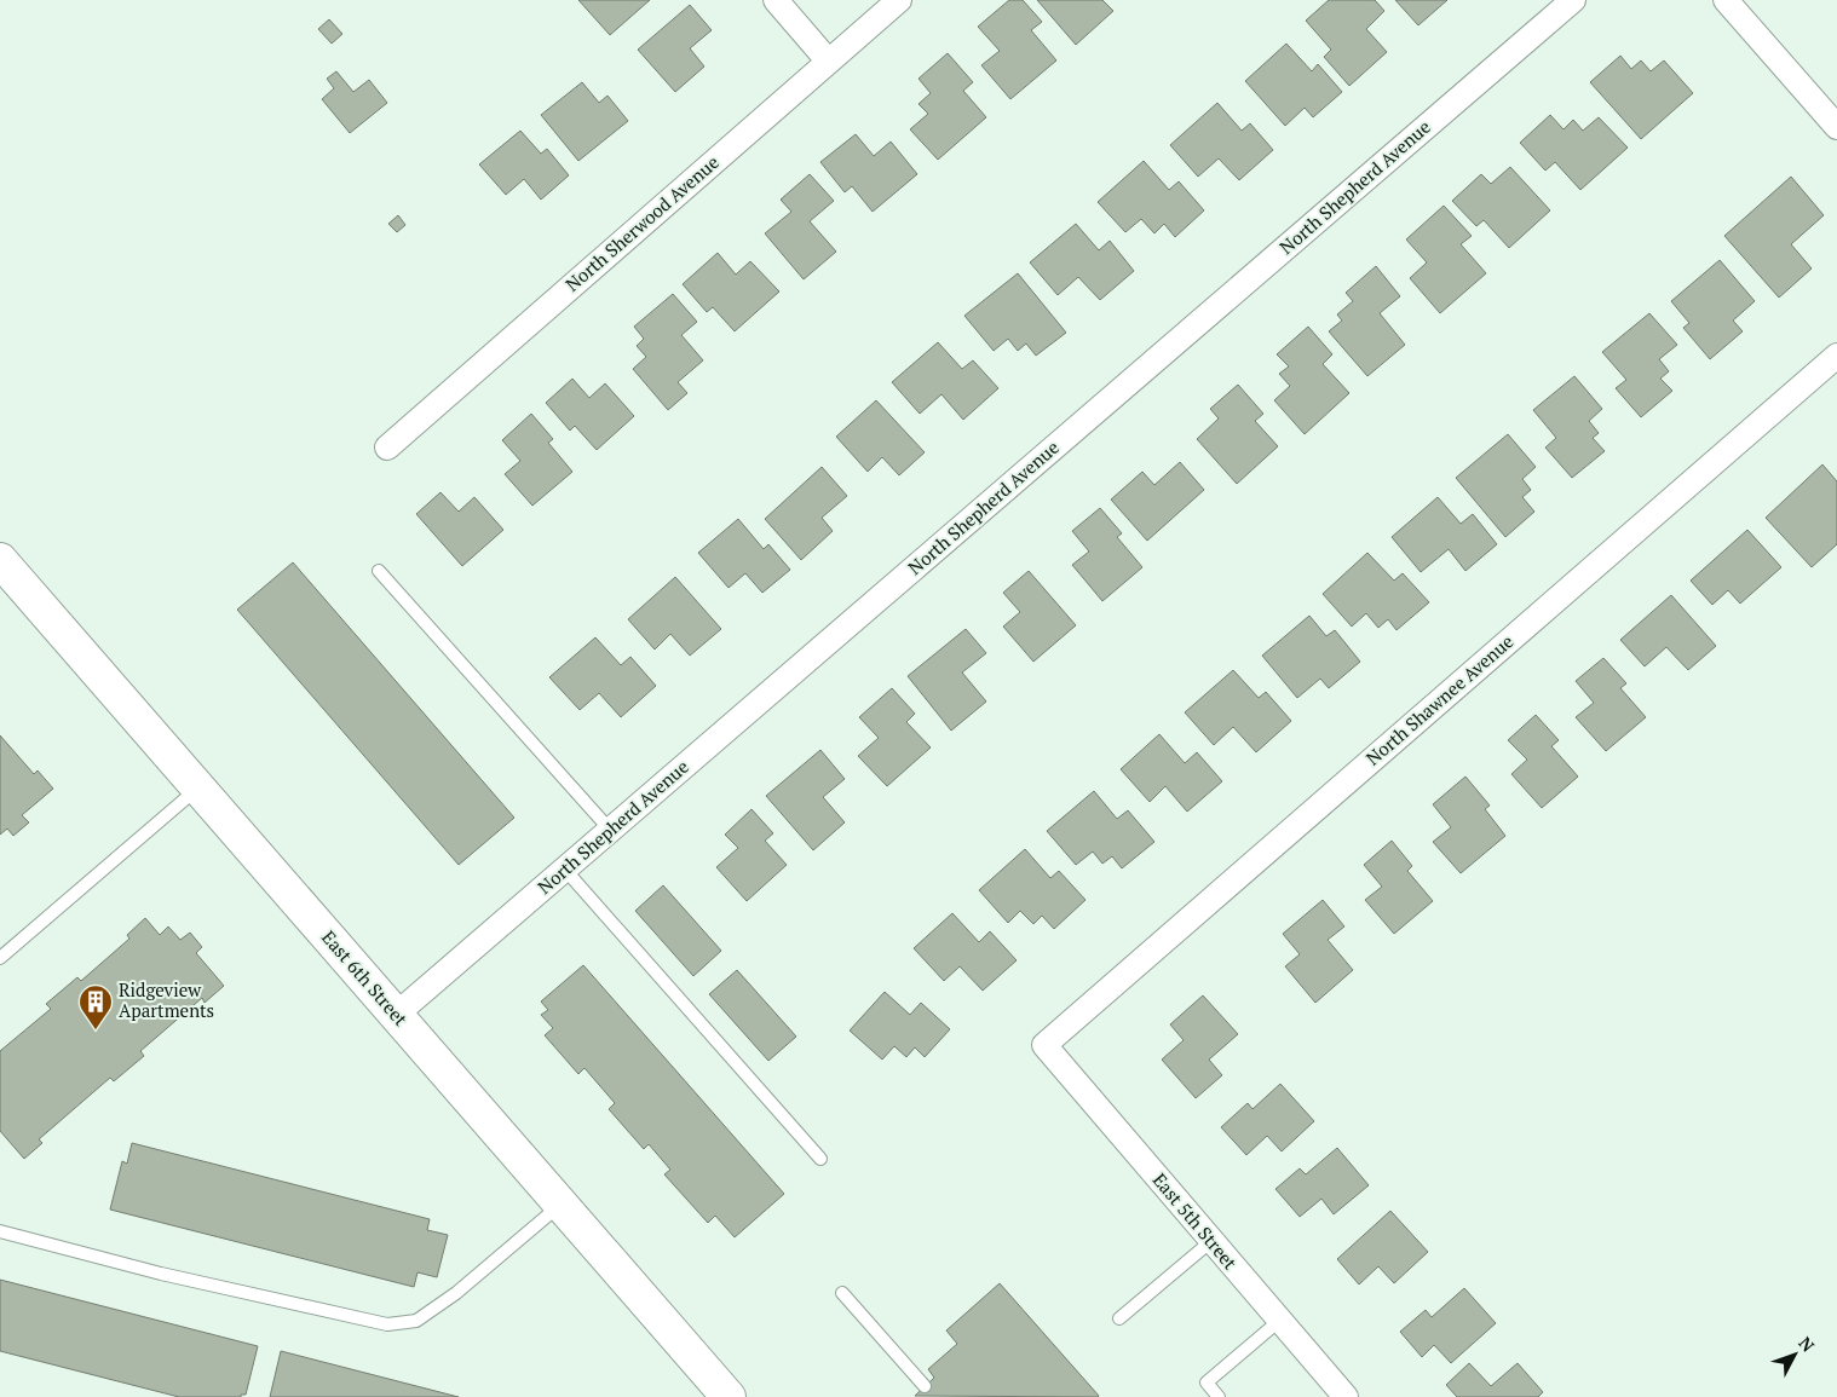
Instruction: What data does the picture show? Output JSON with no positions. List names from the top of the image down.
{
  "streets": {
    "main road": ["East 6th Street"],
    "street": [
      "North Shepherd Avenue",
      "North Sherwood Avenue",
      "North Shawnee Avenue",
      "East 5th Street"
    ]
  },
  "crossings": [
    ["North Shepherd Avenue", "East 6th Street"],
    ["North Shawnee Avenue", "East 5th Street"]
  ],
  "places": {
    "building": ["Ridgeview Apartments"]
  },
  "north": "top right"
}
